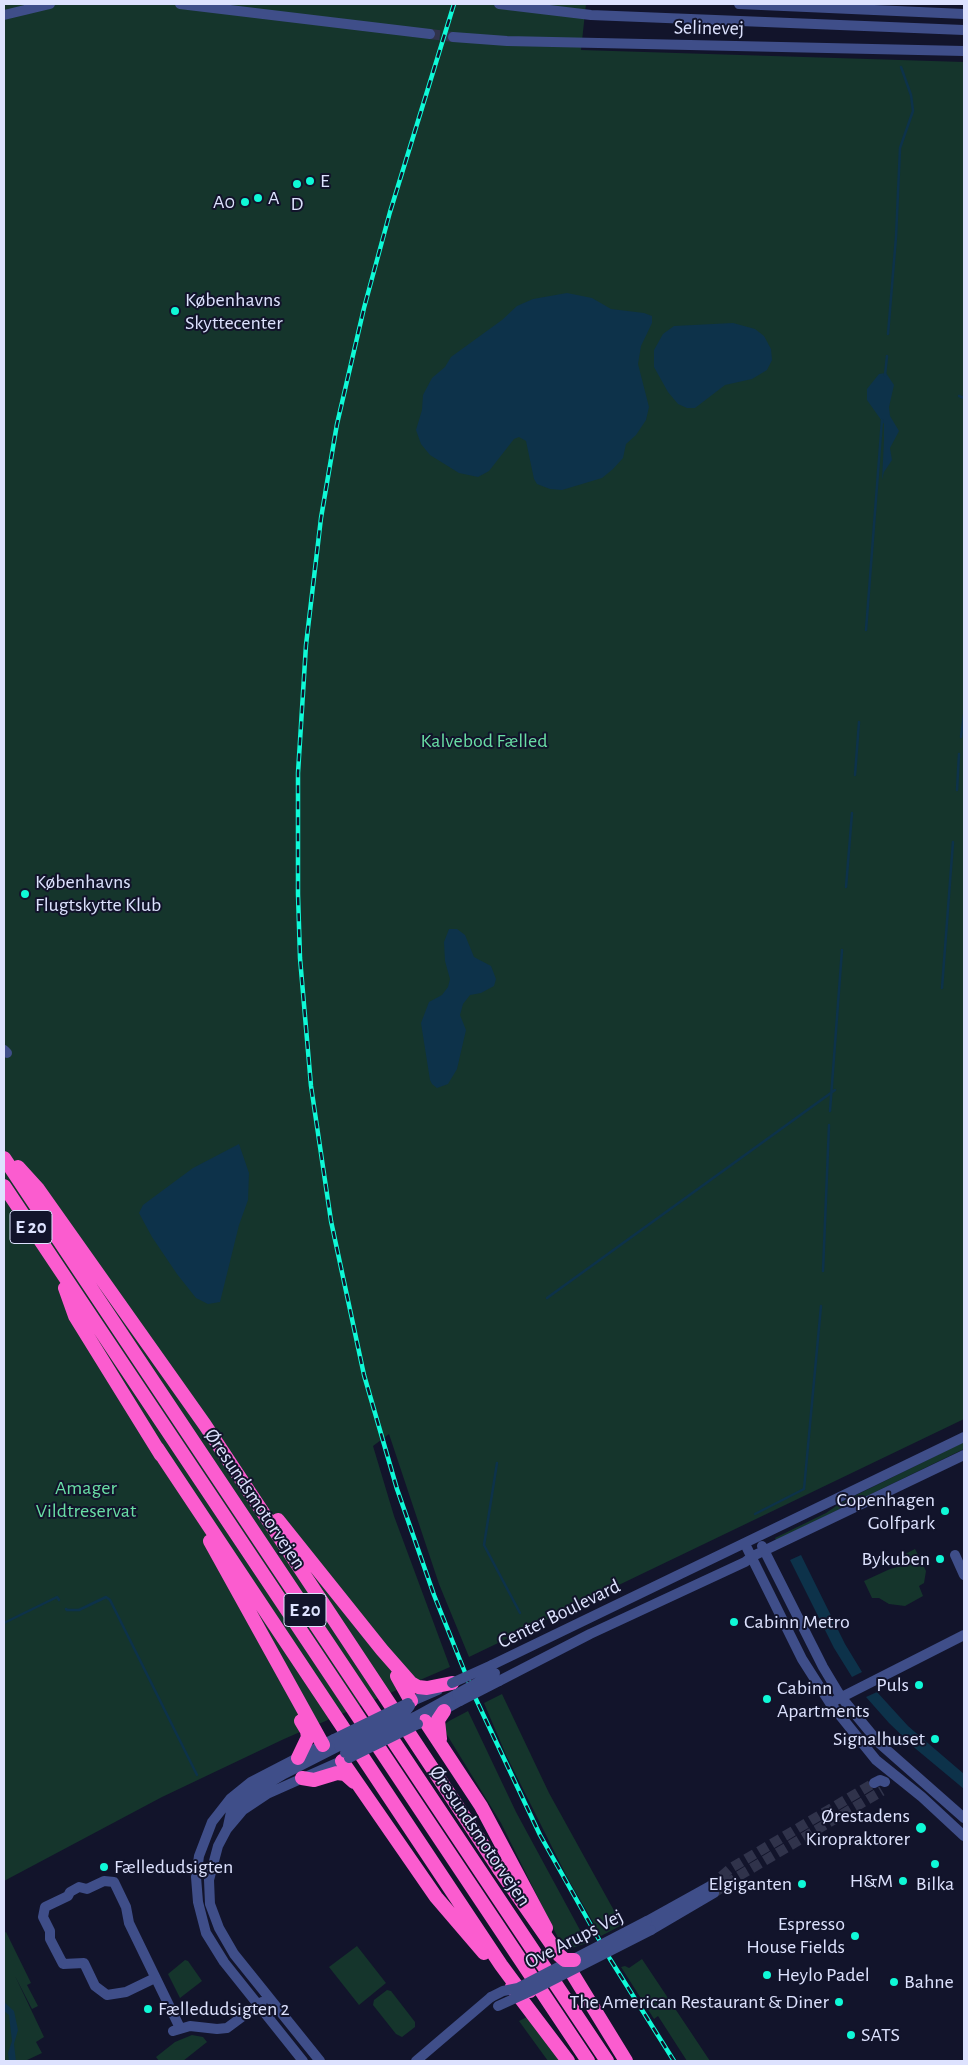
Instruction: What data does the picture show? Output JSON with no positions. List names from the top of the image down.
{
  "streets": {
    "highway": ["E 20", "Øresundsmotorvejen"],
    "street": ["Selinevej", "Center Boulevard", "Ove Arups Vej"]
  },
  "parks": ["Kalvebod Fælled", "Amager Vildtreservat"],
  "places": [
    "E",
    "D",
    "A",
    "A0",
    "Københavns Skyttecenter",
    "Københavns Flugtskytte Klub",
    "Copenhagen Golfpark",
    "Bykuben",
    "Cabinn Metro",
    "Puls",
    "Cabinn Apartments",
    "Signalhuset",
    "Ørestadens Kiropraktorer",
    "Bilka",
    "Fælledudsigten",
    "H&M",
    "Elgiganten",
    "Espresso House Fields",
    "Heylo Padel",
    "Bahne",
    "The American Restaurant & Diner",
    "Fælledudsigten 2",
    "SATS"
  ]
}
